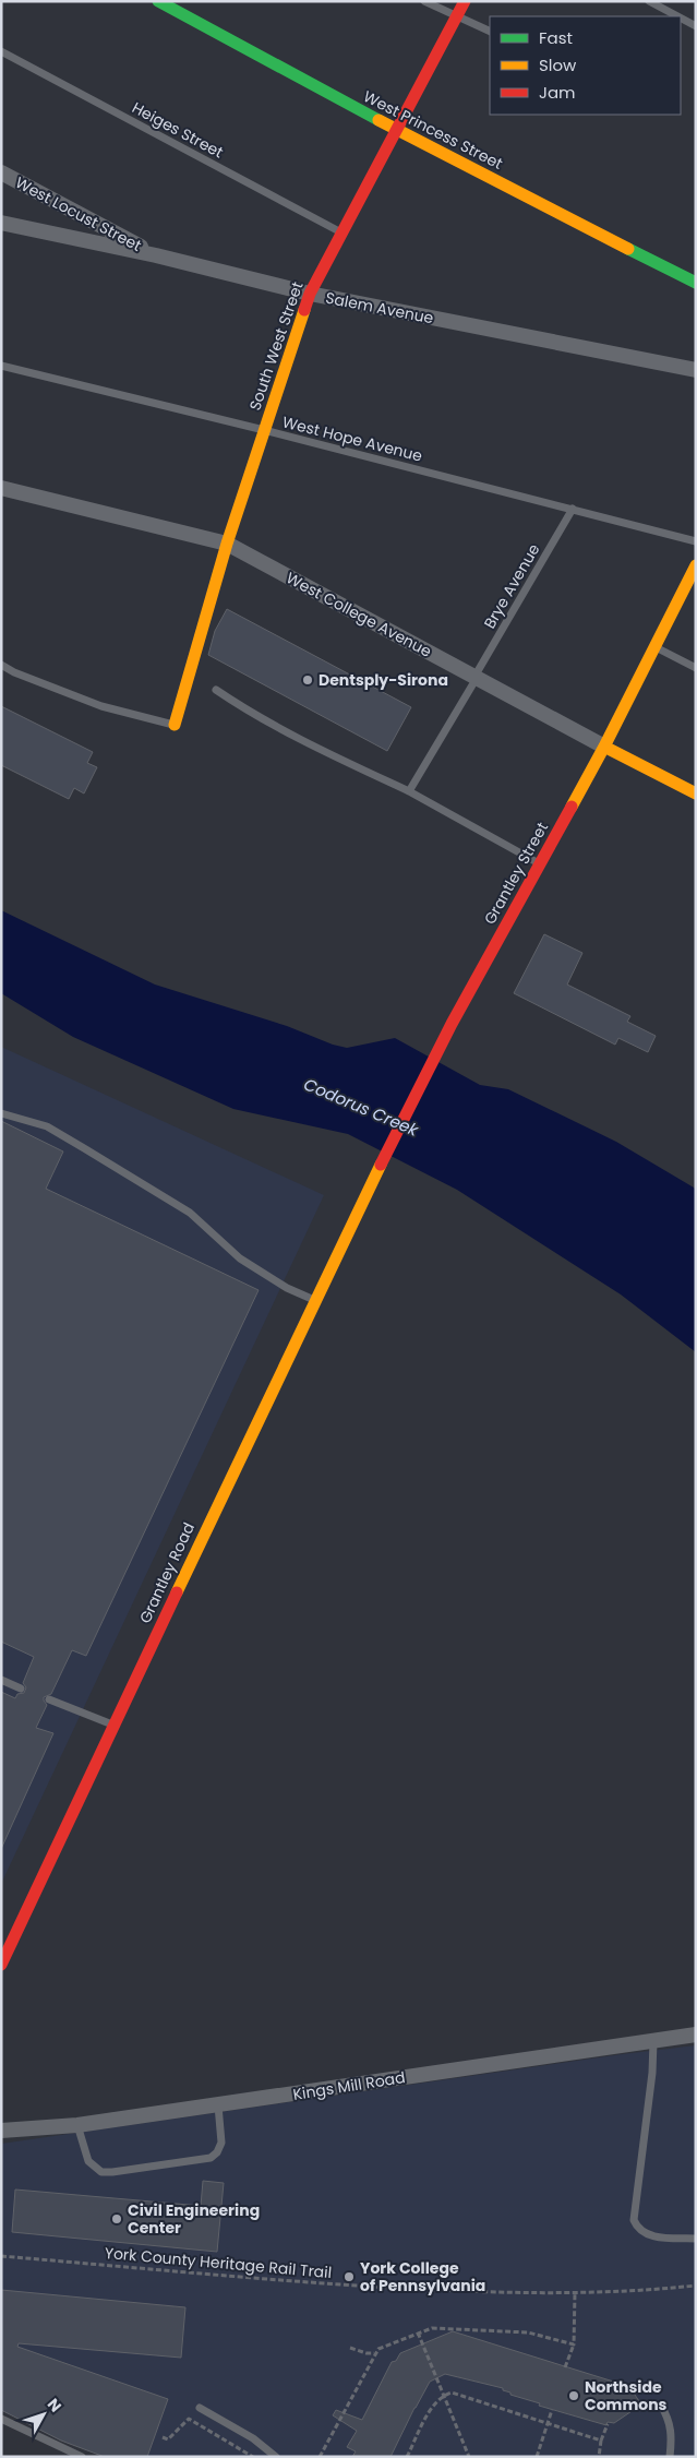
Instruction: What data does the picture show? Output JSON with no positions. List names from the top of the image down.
{
  "streets": {
    "street": [
      "West Princess Street",
      "West Locust Street",
      "Salem Avenue",
      "South West Street",
      "West College Avenue",
      "Grantley Street",
      "Grantley Road",
      "Kings Mill Road"
    ],
    "lane": ["Heiges Street", "West Hope Avenue", "Brye Avenue"],
    "path": ["York County Heritage Rail Trail"]
  },
  "crossings": [
    ["Heiges Street", "South West Street"],
    ["West Princess Street", "South West Street"],
    ["West Locust Street", "Salem Avenue"],
    ["Salem Avenue", "South West Street"],
    ["South West Street", "West Hope Avenue"],
    ["South West Street", "West College Avenue"],
    ["West Hope Avenue", "Brye Avenue"],
    ["Brye Avenue", "West College Avenue"],
    ["West College Avenue", "Grantley Street"],
    ["Grantley Street", "Grantley Road"]
  ],
  "water": ["Codorus Creek"],
  "places": [
    "Dentsply-Sirona",
    "Civil Engineering Center",
    "York College of Pennsylvania",
    "Northside Commons"
  ],
  "legend": ["Fast", "Slow", "Jam"],
  "north": "top right"
}
